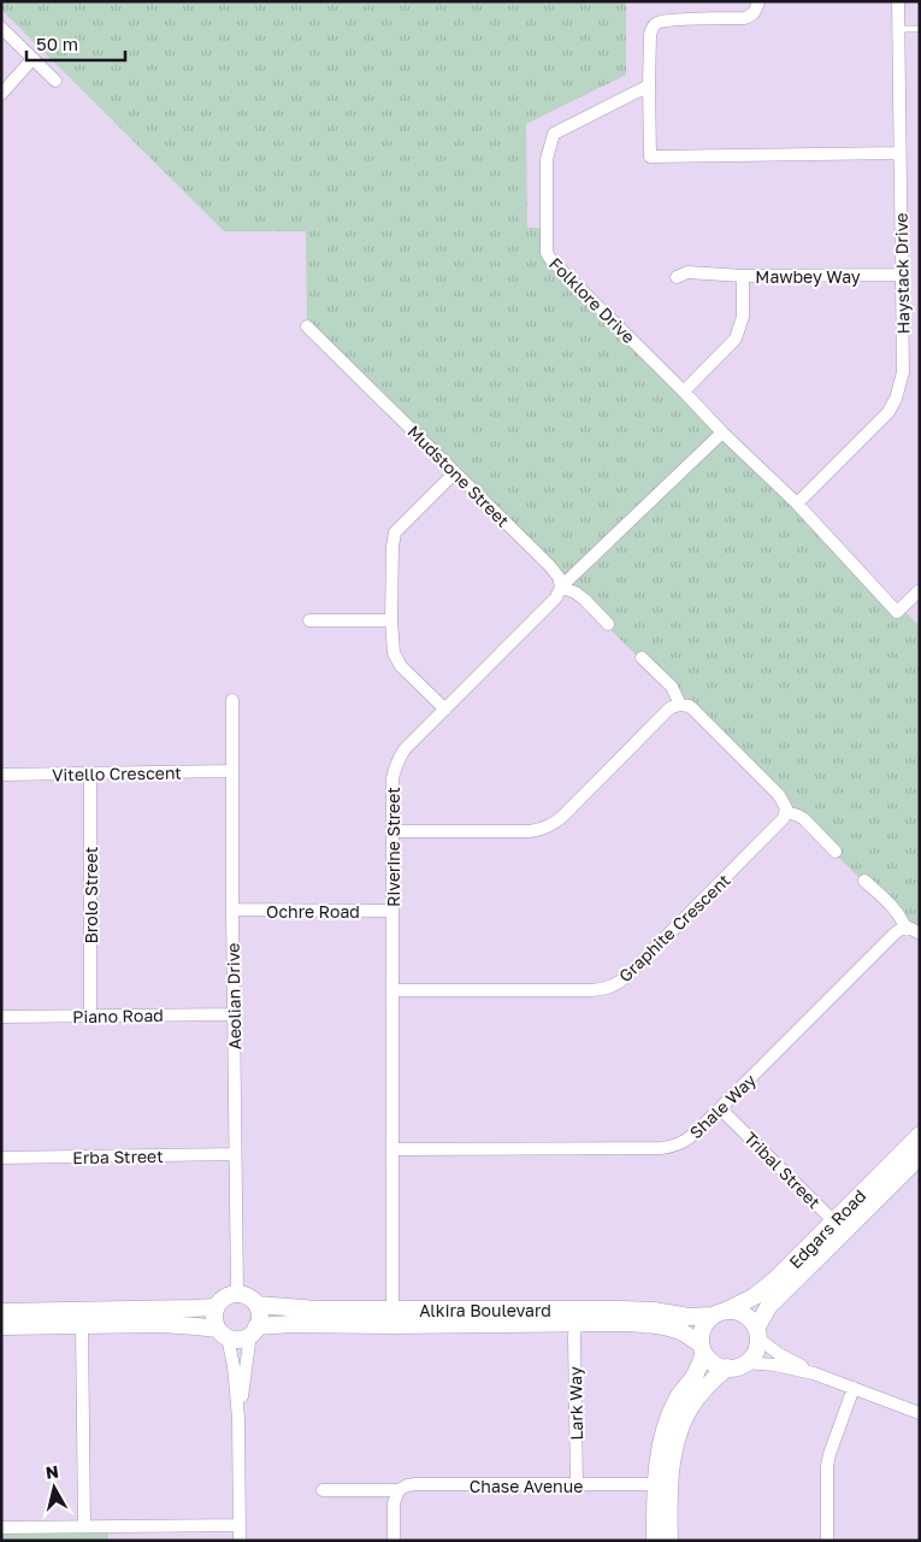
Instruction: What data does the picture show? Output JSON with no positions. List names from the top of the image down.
{
  "streets": {
    "street": [
      "Haystack Drive",
      "Mawbey Way",
      "Folklore Drive",
      "Mudstone Street",
      "Vitello Crescent",
      "Riverine Street",
      "Brolo Street",
      "Ochre Road",
      "Graphite Crescent",
      "Aeolian Drive",
      "Piano Road",
      "Shale Way",
      "Erba Street",
      "Tribal Street",
      "Edgars Road",
      "Alkira Boulevard",
      "Lark Way",
      "Chase Avenue"
    ]
  },
  "crossings": [
    ["Haystack Drive", "Mawbey Way"],
    ["Haystack Drive", "Folklore Drive"],
    ["Mawbey Way", "Folklore Drive"],
    ["Folklore Drive", "Riverine Street"],
    ["Mudstone Street", "Riverine Street"],
    ["Vitello Crescent", "Brolo Street"],
    ["Vitello Crescent", "Aeolian Drive"],
    ["Riverine Street", "Ochre Road"],
    ["Riverine Street", "Graphite Crescent"],
    ["Riverine Street", "Shale Way"],
    ["Riverine Street", "Alkira Boulevard"],
    ["Brolo Street", "Piano Road"],
    ["Ochre Road", "Aeolian Drive"],
    ["Aeolian Drive", "Piano Road"],
    ["Aeolian Drive", "Erba Street"],
    ["Aeolian Drive", "Alkira Boulevard"],
    ["Shale Way", "Tribal Street"],
    ["Tribal Street", "Edgars Road"],
    ["Edgars Road", "Alkira Boulevard"],
    ["Alkira Boulevard", "Lark Way"],
    ["Lark Way", "Chase Avenue"]
  ],
  "scale_bar": "50 m",
  "north": "top"
}
